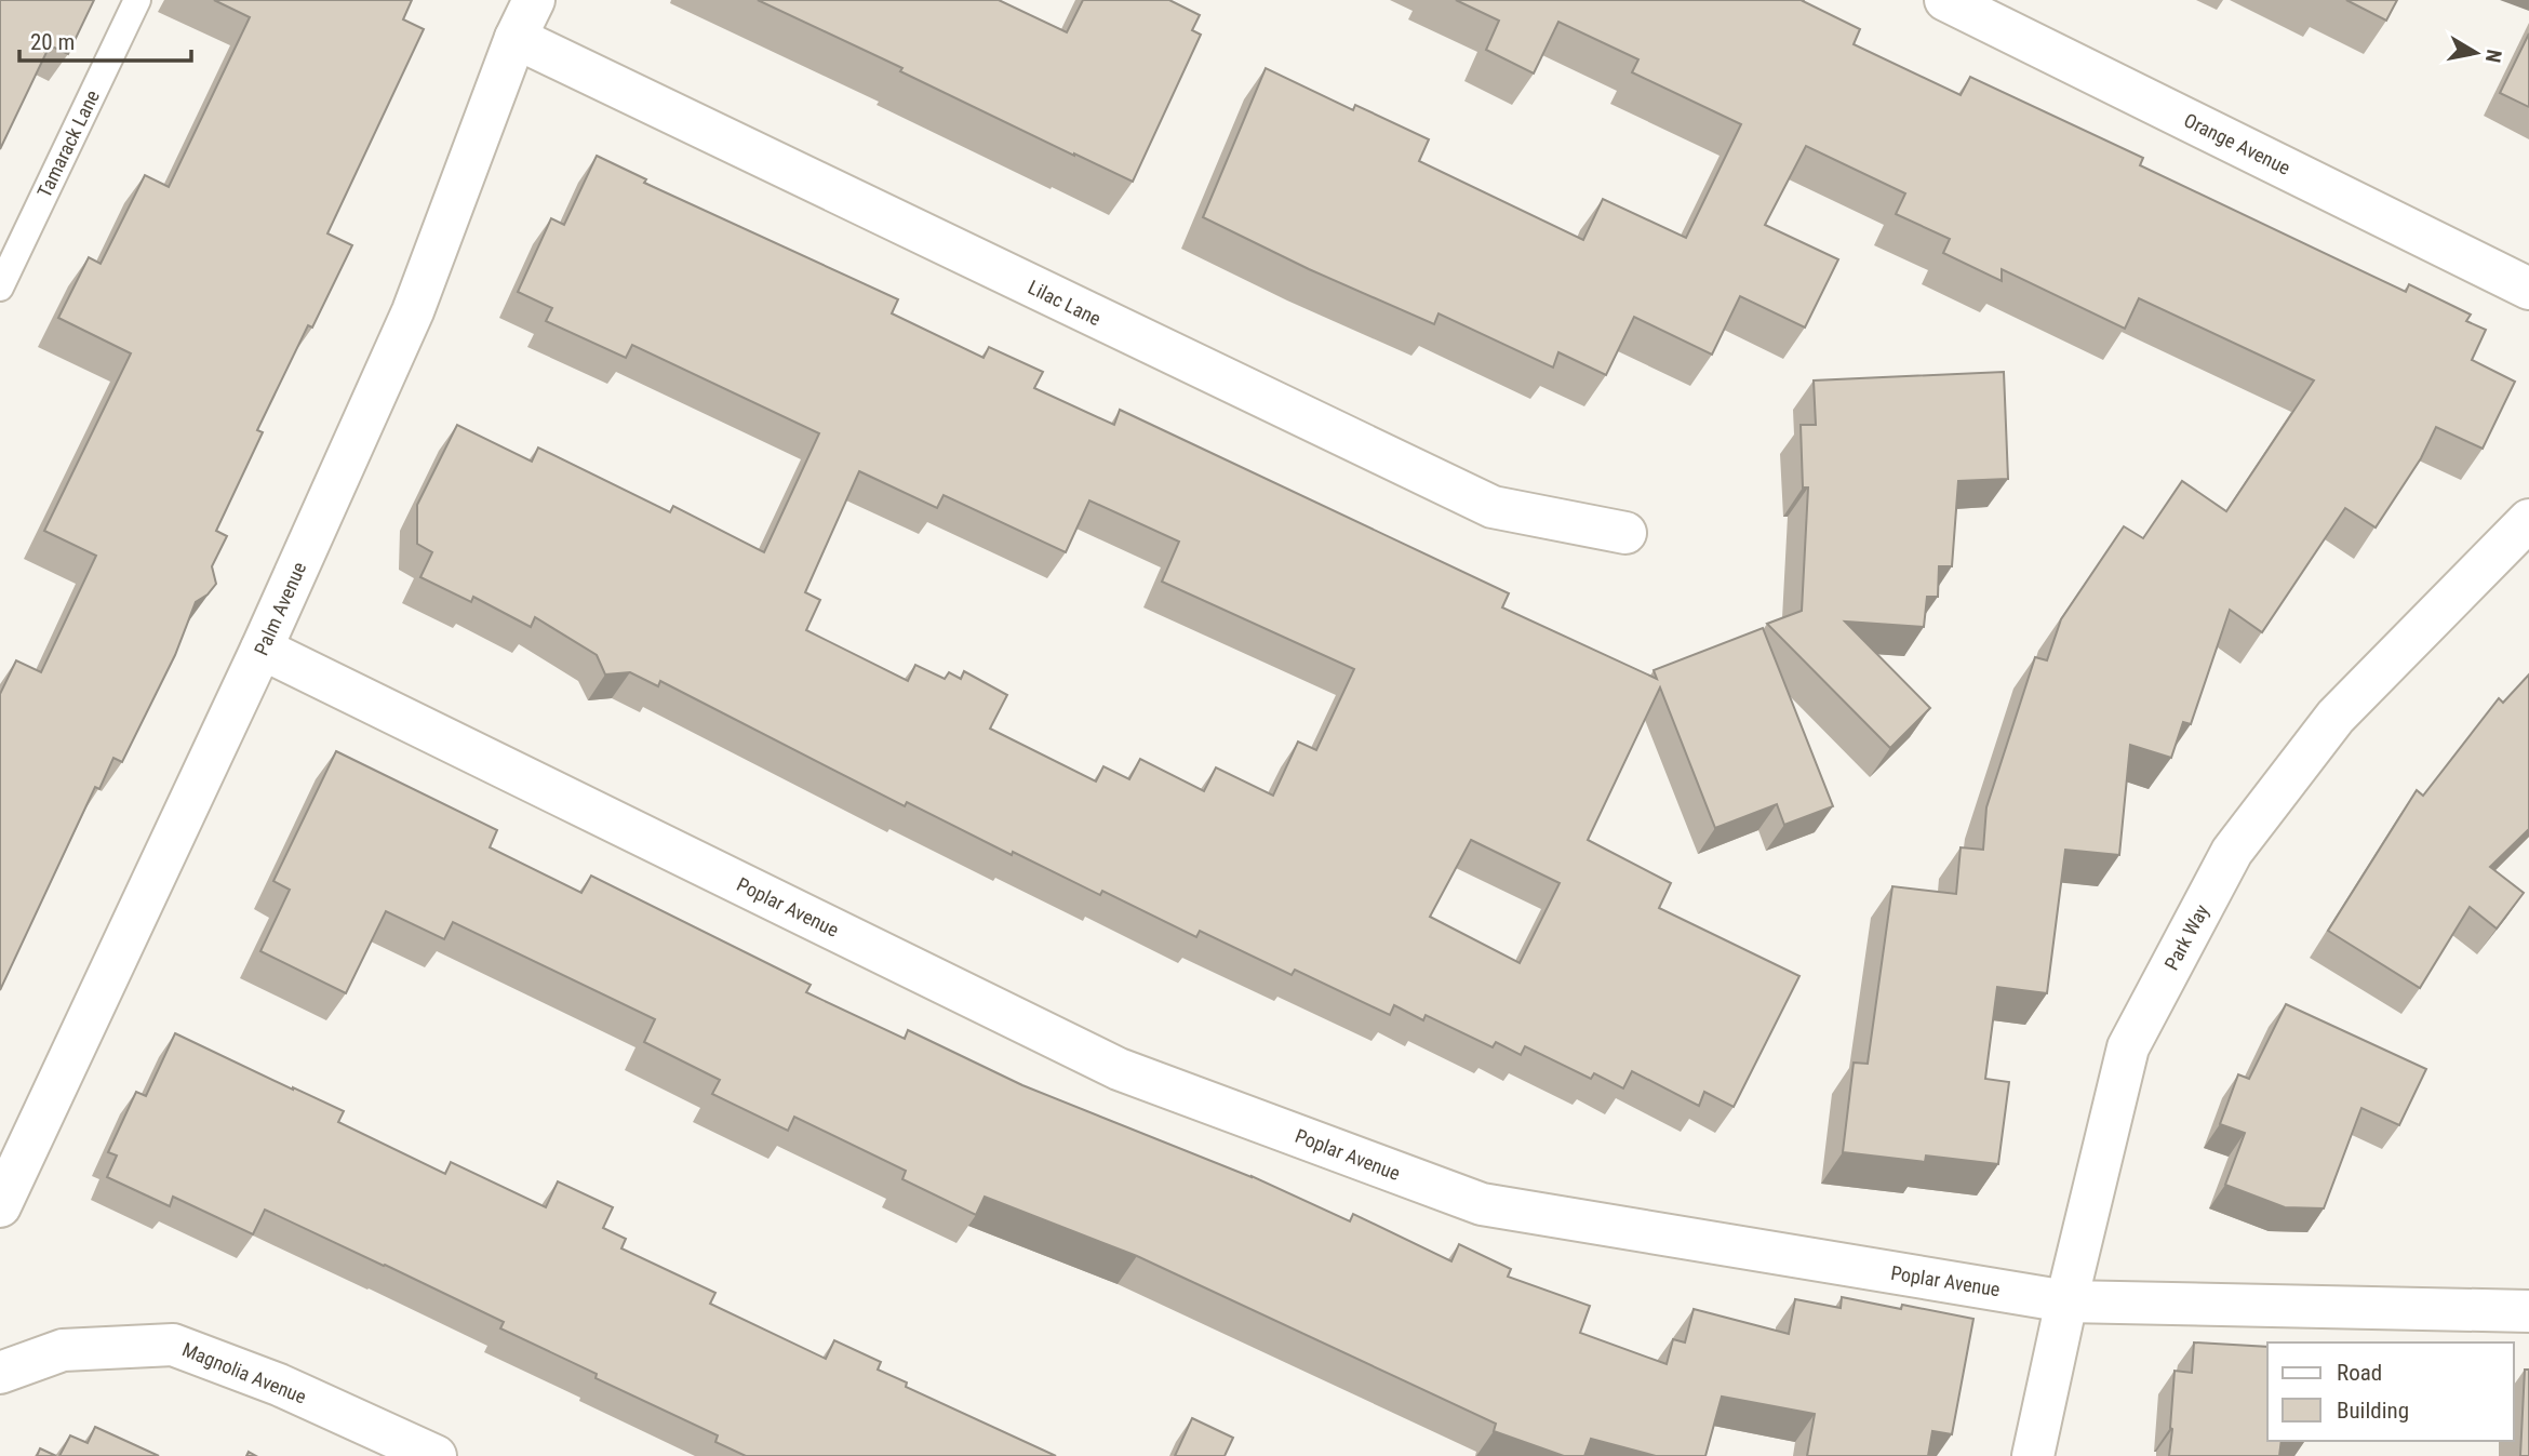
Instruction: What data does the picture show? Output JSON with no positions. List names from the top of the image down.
{
  "streets": {
    "street": [
      "Orange Avenue",
      "Lilac Lane",
      "Palm Avenue",
      "Poplar Avenue",
      "Park Way",
      "Magnolia Avenue"
    ],
    "lane": ["Tamarack Lane"]
  },
  "crossings": [
    ["Lilac Lane", "Palm Avenue"],
    ["Palm Avenue", "Poplar Avenue"],
    ["Poplar Avenue", "Park Way"]
  ],
  "legend": ["Road", "Building"],
  "scale_bar": "20 m",
  "north": "right"
}
